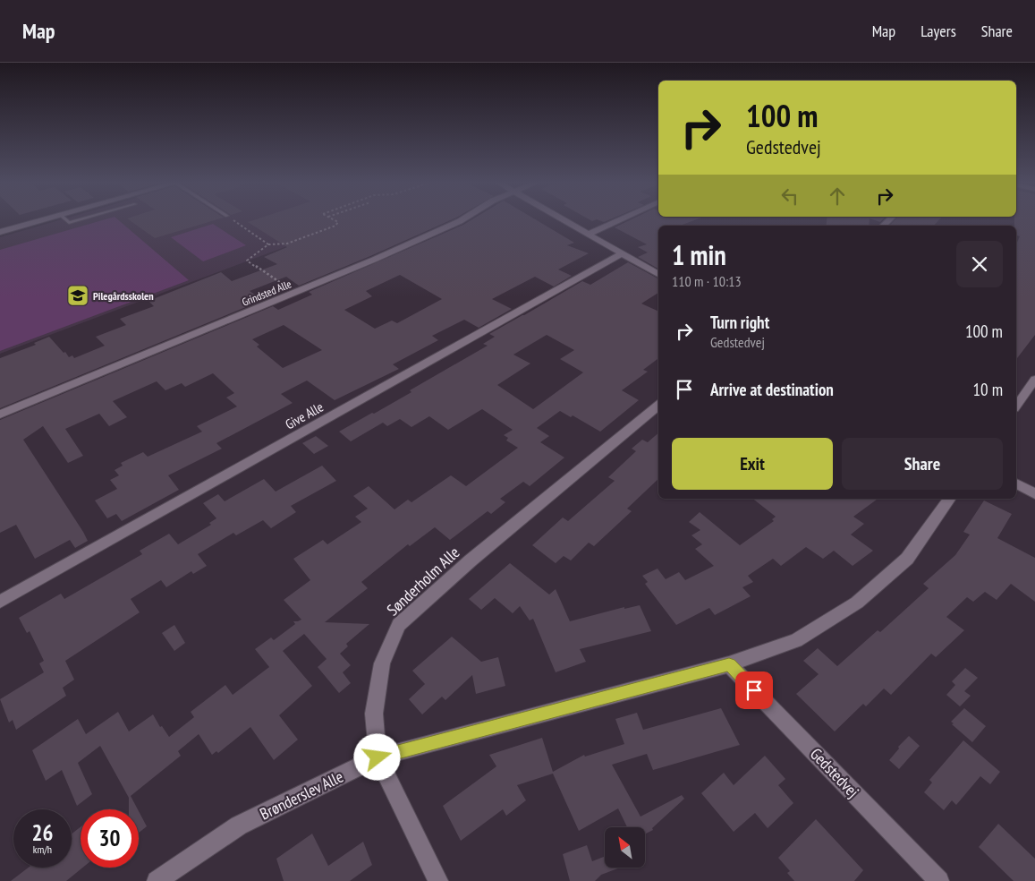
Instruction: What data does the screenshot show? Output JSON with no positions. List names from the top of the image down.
{
  "streets": {
    "street": [
      "Grindsted Alle",
      "Give Alle",
      "Sønderholm Alle",
      "Gedstedvej",
      "Brønderslev Alle"
    ]
  },
  "crossings": [
    ["Sønderholm Alle", "Brønderslev Alle"],
    ["Gedstedvej", "Brønderslev Alle"]
  ],
  "places": {
    "school or university": ["Pilegårdsskolen"]
  },
  "north": "top left",
  "page": {
    "header": "Map",
    "nav": ["Map", "Layers", "Share"],
    "turn": ["100 m", "Gedstedvej"],
    "heading": ["1 min", "110 m · 10:13"],
    "list": [
      {
        "name": "Turn right",
        "note": "Gedstedvej",
        "value": "100 m"
      },
      {
        "name": "Arrive at destination",
        "value": "10 m"
      }
    ],
    "buttons": ["Exit", "Share"],
    "speed": "26 km/h",
    "limit": "30"
  }
}
